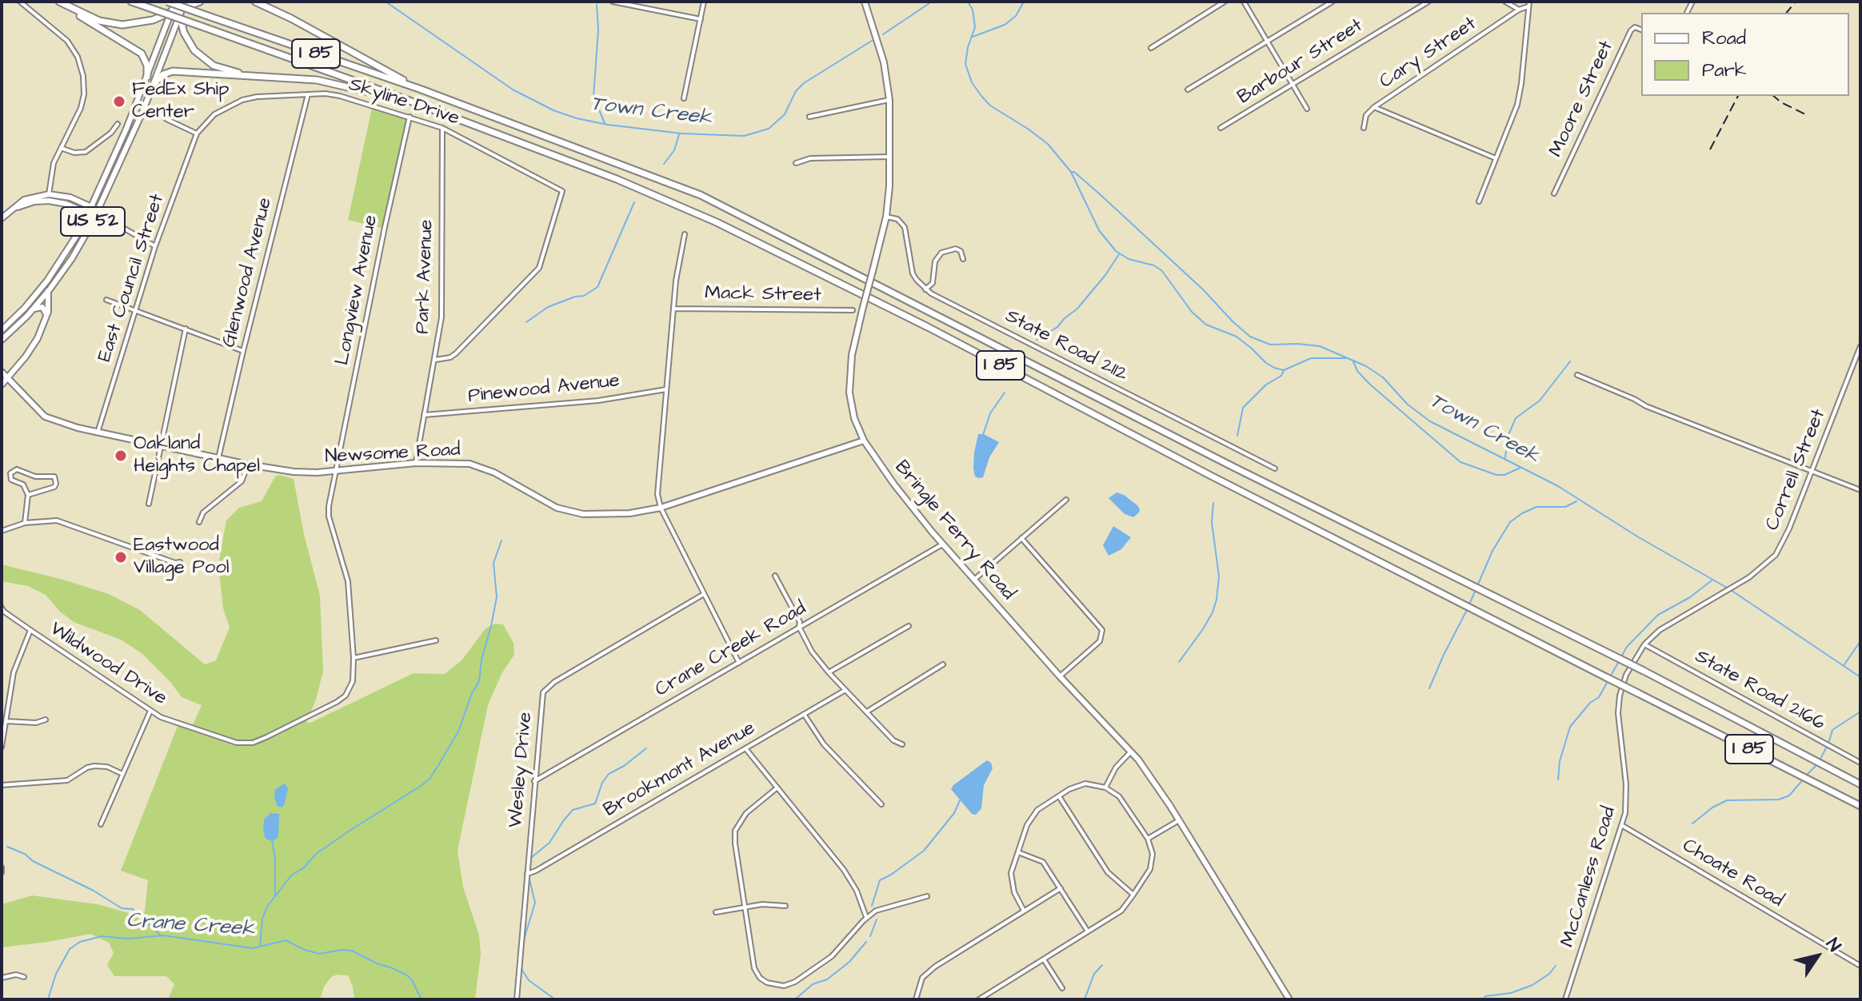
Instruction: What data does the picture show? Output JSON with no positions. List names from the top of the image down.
{
  "streets": {
    "highway": ["I 85"],
    "street": [
      "Cary Street",
      "Barbour Street",
      "Moore Street",
      "Skyline Drive",
      "US 52",
      "Glenwood Avenue",
      "Park Avenue",
      "East Council Street",
      "Longview Avenue",
      "Mack Street",
      "State Road 2112",
      "Pinewood Avenue",
      "Newsome Road",
      "Correll Street",
      "Bringle Ferry Road",
      "Crane Creek Road",
      "Wildwood Drive",
      "State Road 2166",
      "Wesley Drive",
      "Brookmont Avenue",
      "Choate Road",
      "McCanless Road"
    ]
  },
  "crossings": [
    ["I 85", "US 52"],
    ["Skyline Drive", "Glenwood Avenue"],
    ["Skyline Drive", "Park Avenue"],
    ["Skyline Drive", "East Council Street"],
    ["Skyline Drive", "Longview Avenue"],
    ["Glenwood Avenue", "Newsome Road"],
    ["Park Avenue", "Pinewood Avenue"],
    ["Park Avenue", "Newsome Road"],
    ["East Council Street", "Newsome Road"],
    ["Longview Avenue", "Newsome Road"],
    ["Longview Avenue", "Wildwood Drive"],
    ["Newsome Road", "Bringle Ferry Road"],
    ["Newsome Road", "Wildwood Drive"],
    ["Correll Street", "State Road 2166"],
    ["Correll Street", "McCanless Road"],
    ["Bringle Ferry Road", "Crane Creek Road"],
    ["Crane Creek Road", "Wesley Drive"],
    ["Wesley Drive", "Brookmont Avenue"],
    ["Choate Road", "McCanless Road"]
  ],
  "water": ["Town Creek", "Crane Creek"],
  "places": ["FedEx Ship Center", "Oakland Heights Chapel", "Eastwood Village Pool"],
  "legend": ["Road", "Park"],
  "north": "top right"
}
